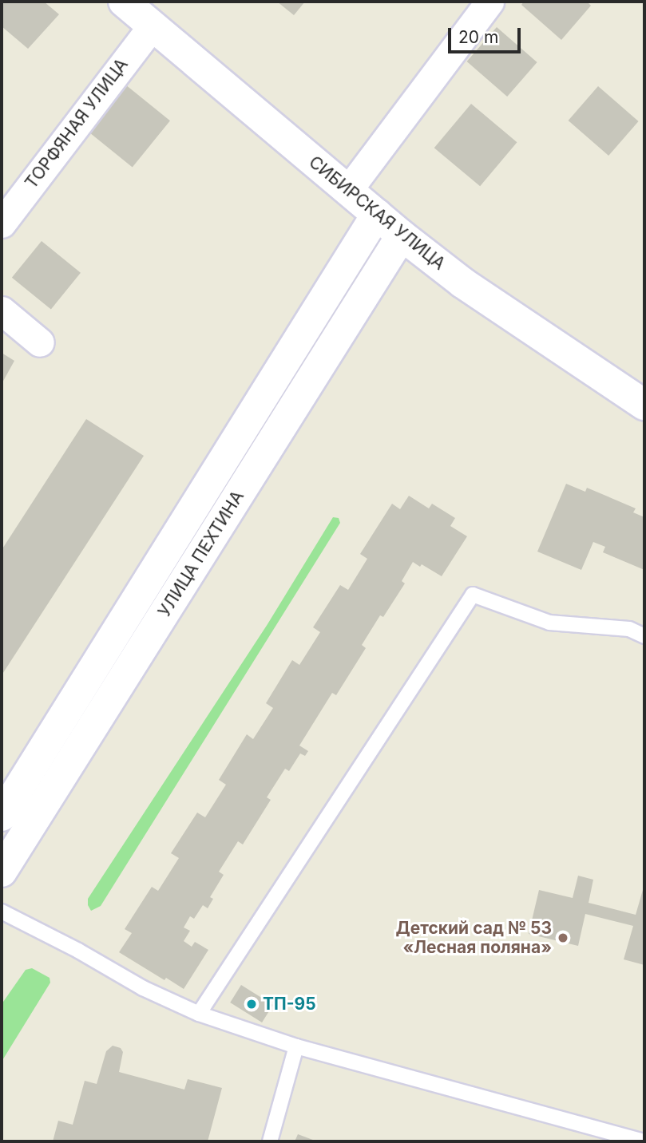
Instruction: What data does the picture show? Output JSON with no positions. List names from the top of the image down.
{
  "streets": {
    "street": ["ТОРФЯНАЯ УЛИЦА", "СИБИРСКАЯ УЛИЦА", "УЛИЦА ПЕХТИНА"]
  },
  "crossings": [
    ["ТОРФЯНАЯ УЛИЦА", "СИБИРСКАЯ УЛИЦА"],
    ["СИБИРСКАЯ УЛИЦА", "УЛИЦА ПЕХТИНА"]
  ],
  "places": ["Детский сад № 53 «Лесная поляна»", "ТП-95"],
  "scale_bar": "20 m"
}
